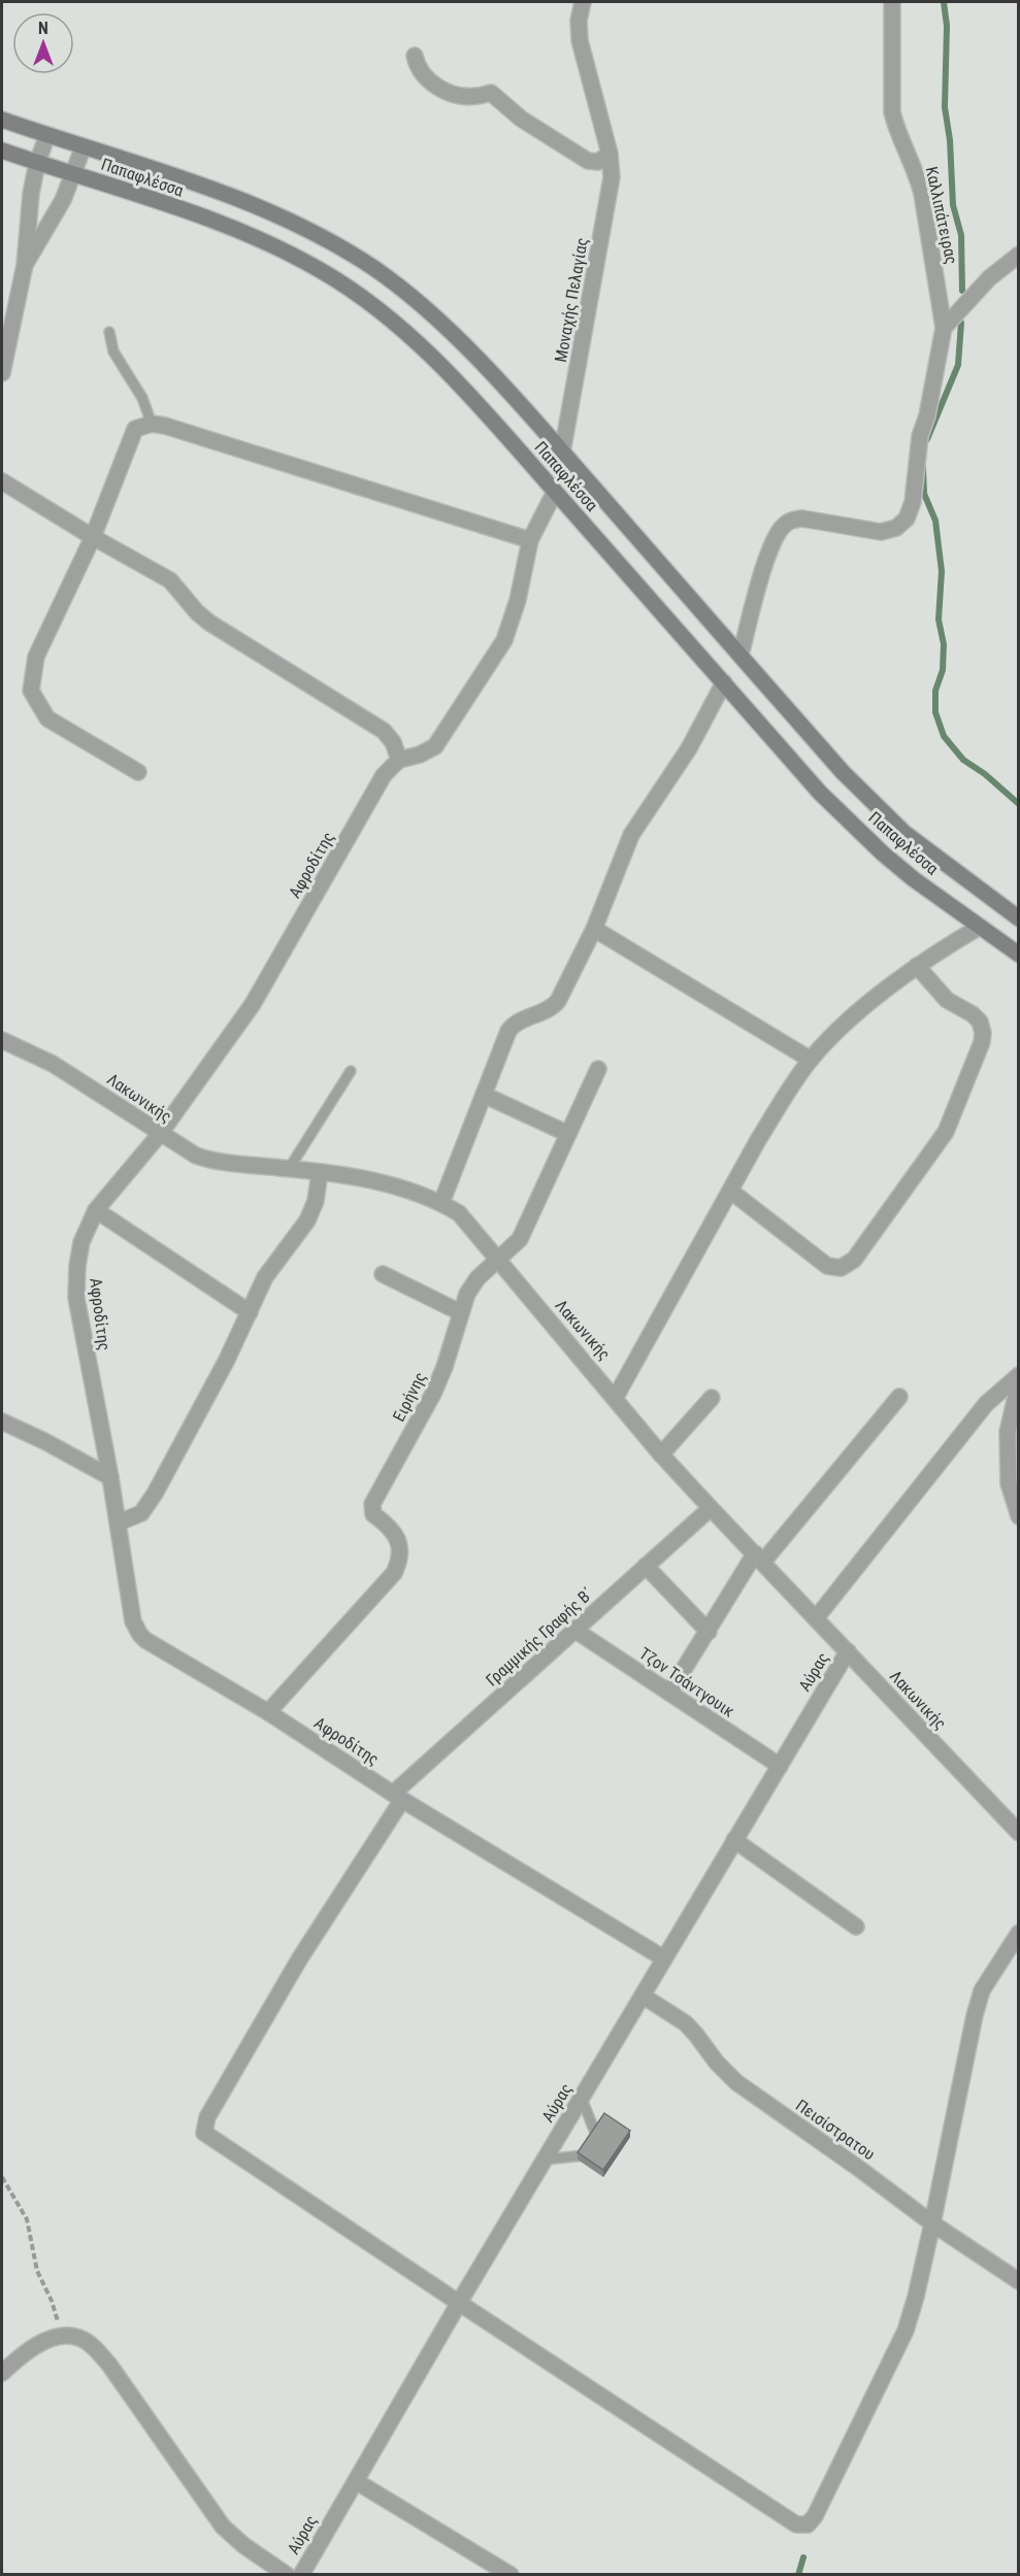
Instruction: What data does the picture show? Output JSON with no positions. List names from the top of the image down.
{
  "streets": {
    "main road": ["Παπαφλέσσα"],
    "street": [
      "Καλλιπάτειρας",
      "Μοναχής Πελαγίας",
      "Αφροδίτης",
      "Λακωνικής",
      "Ειρήνης",
      "Γραμμικής Γραφής Β΄",
      "Αύρας",
      "Τζον Τσάντγουικ",
      "Πεισίστρατου"
    ]
  },
  "crossings": [
    ["Παπαφλέσσα", "Μοναχής Πελαγίας"],
    ["Αφροδίτης", "Λακωνικής"],
    ["Αφροδίτης", "Ειρήνης"],
    ["Αφροδίτης", "Γραμμικής Γραφής Β΄"],
    ["Αφροδίτης", "Αύρας"],
    ["Λακωνικής", "Ειρήνης"],
    ["Λακωνικής", "Γραμμικής Γραφής Β΄"],
    ["Λακωνικής", "Αύρας"],
    ["Γραμμικής Γραφής Β΄", "Αύρας"],
    ["Γραμμικής Γραφής Β΄", "Τζον Τσάντγουικ"],
    ["Αύρας", "Τζον Τσάντγουικ"],
    ["Αύρας", "Πεισίστρατου"]
  ],
  "north": "top"
}
